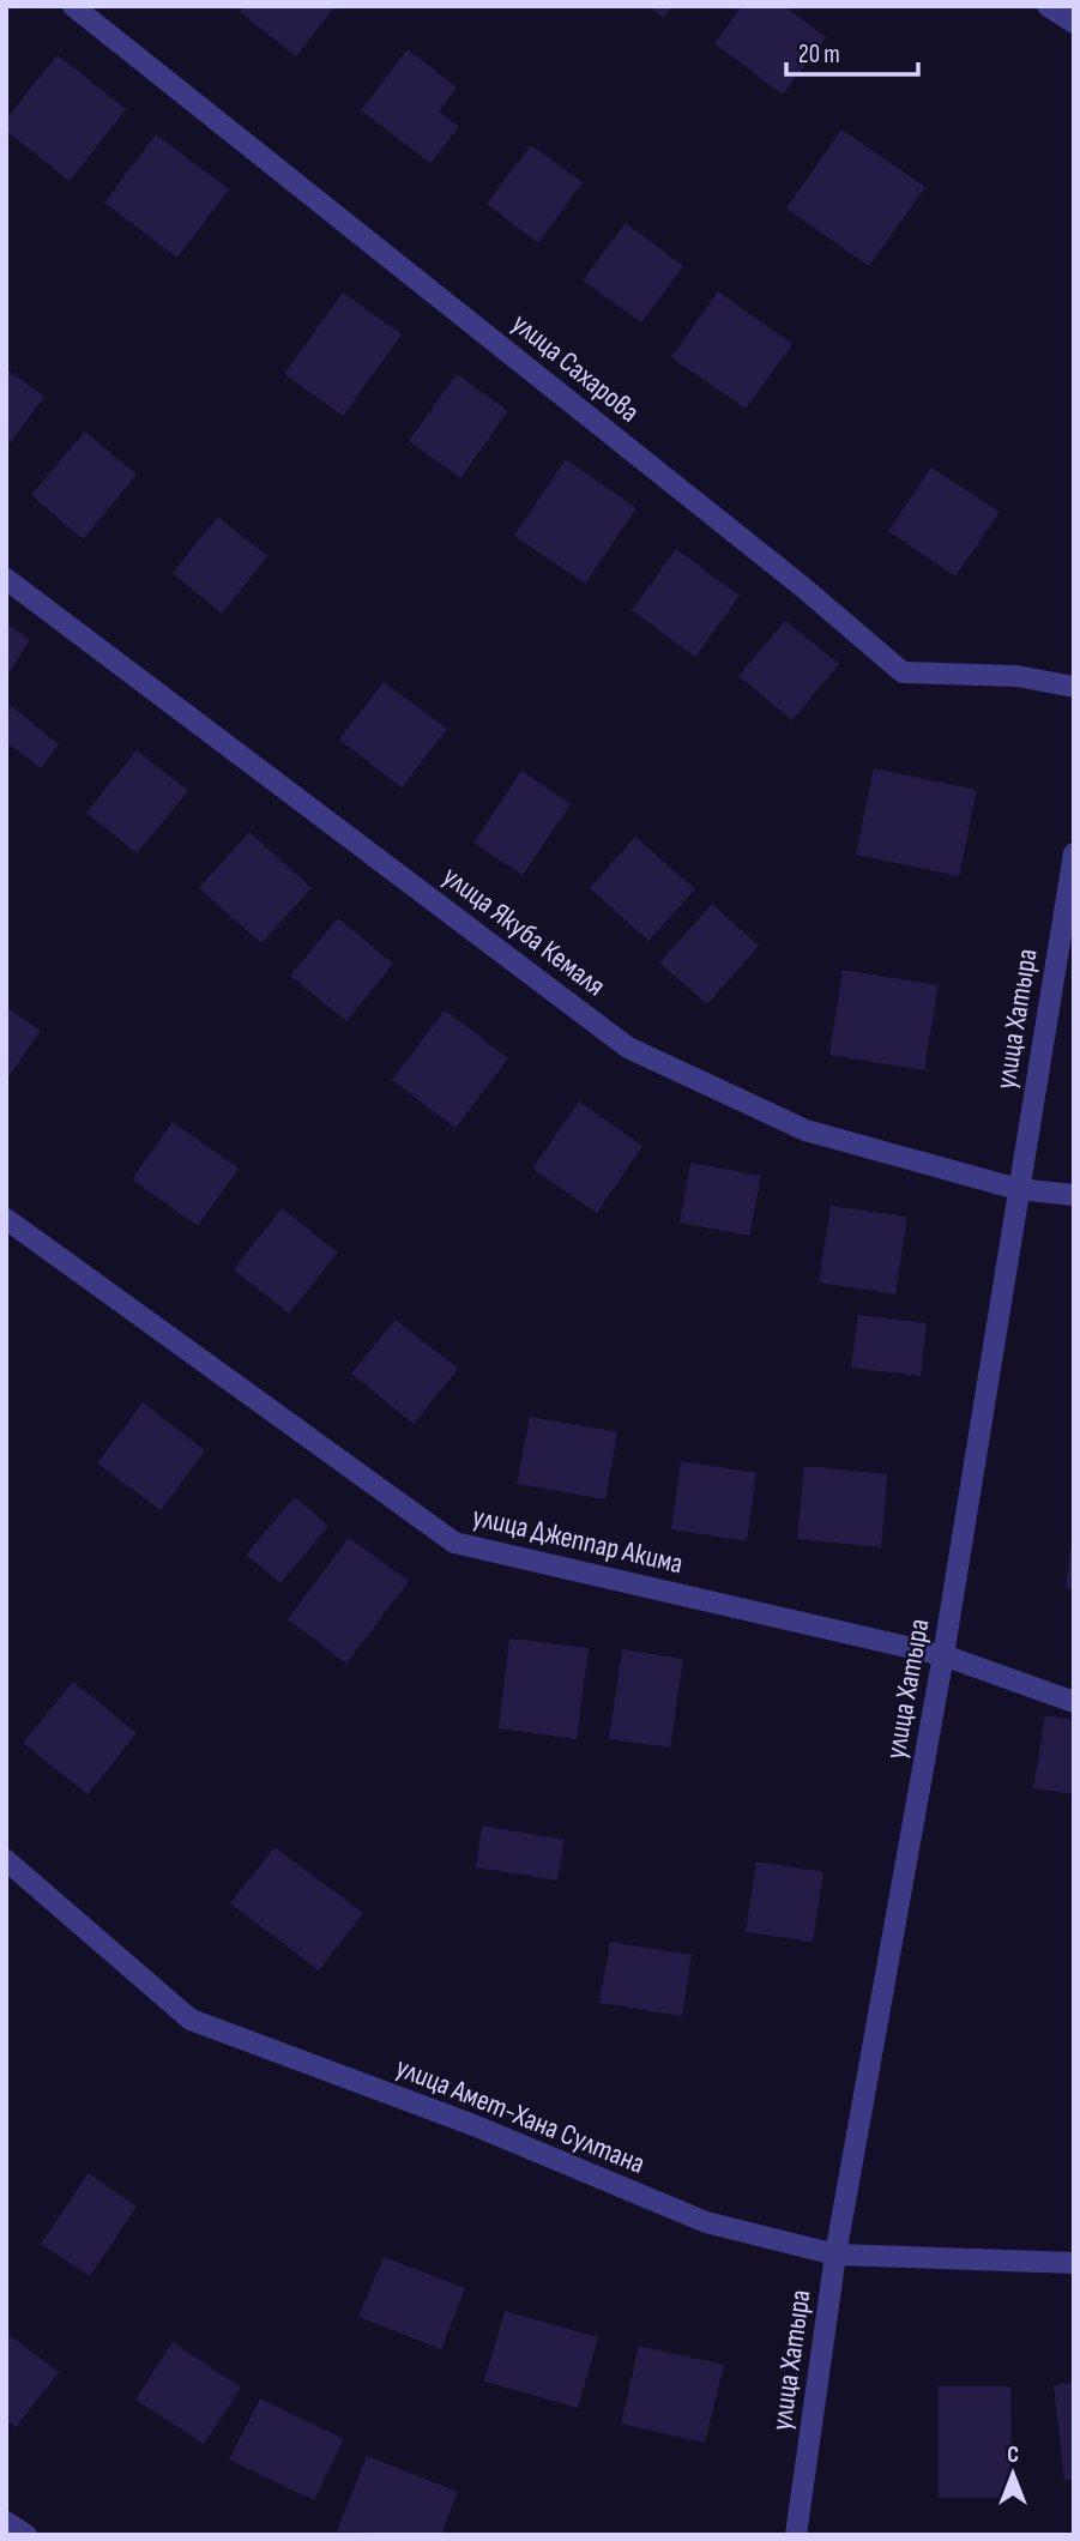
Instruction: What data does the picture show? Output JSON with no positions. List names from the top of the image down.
{
  "streets": {
    "street": [
      "улица Сахарова",
      "улица Якуба Кемаля",
      "улица Хатыра",
      "улица Джеппар Акима",
      "улица Амет-Хана Султана"
    ]
  },
  "crossings": [
    ["улица Якуба Кемаля", "улица Хатыра"],
    ["улица Хатыра", "улица Джеппар Акима"],
    ["улица Хатыра", "улица Амет-Хана Султана"]
  ],
  "scale_bar": "20 m",
  "north": "top"
}
